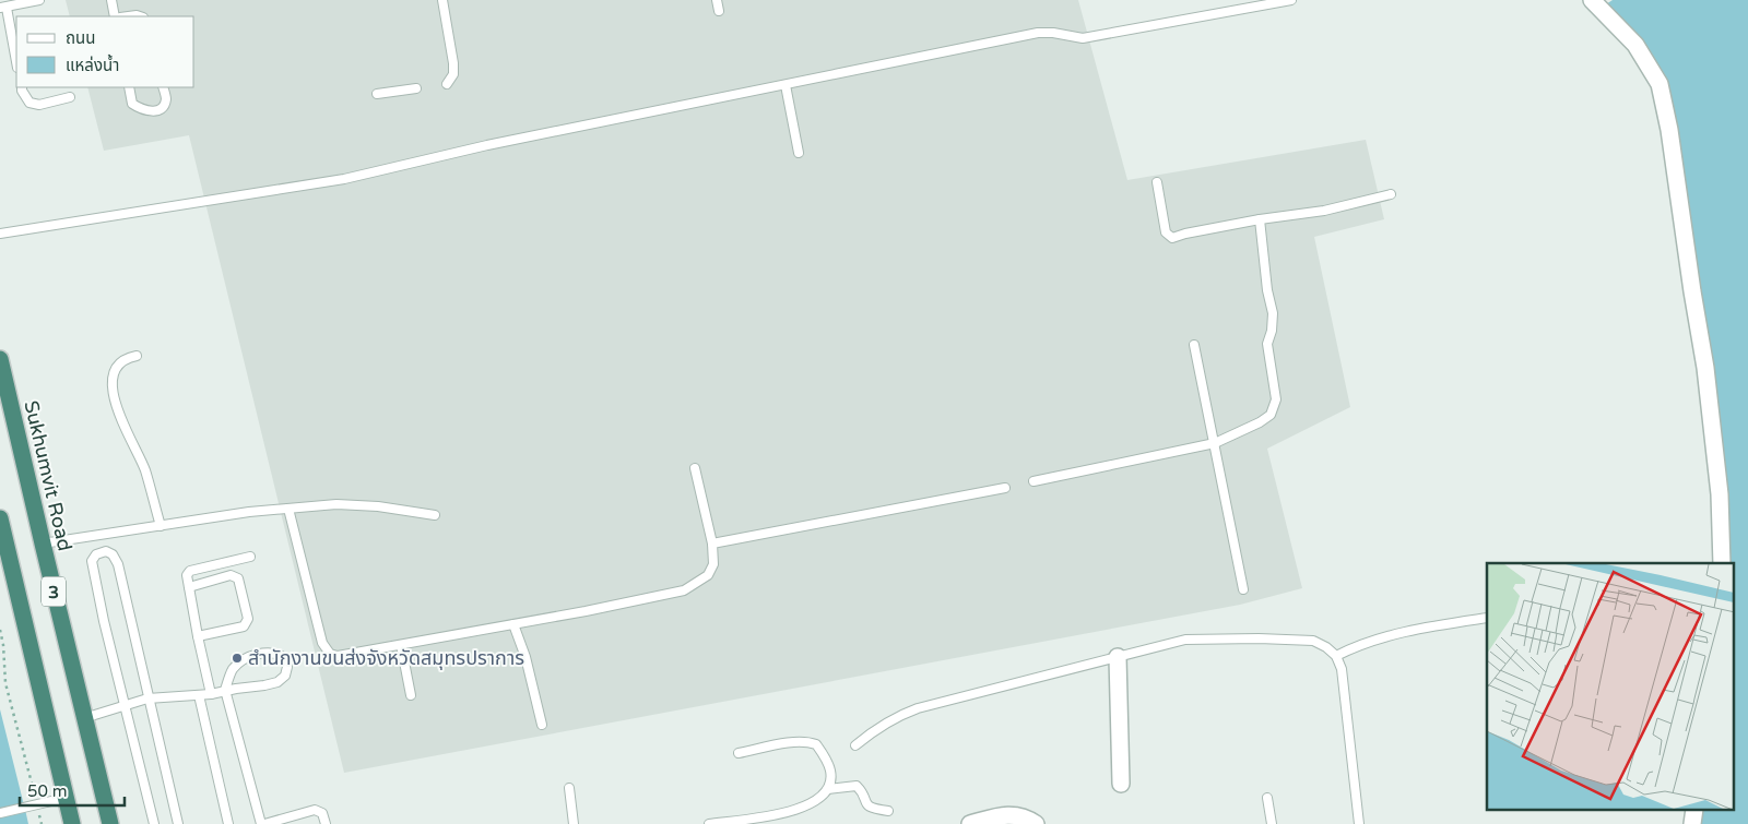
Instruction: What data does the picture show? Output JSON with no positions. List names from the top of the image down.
{
  "streets": {
    "highway": ["Sukhumvit Road", "3"]
  },
  "places": ["สำนักงานขนส่งจังหวัดสมุทรปราการ"],
  "legend": ["ถนน", "แหล่งน้ำ"],
  "scale_bar": "50 m"
}
